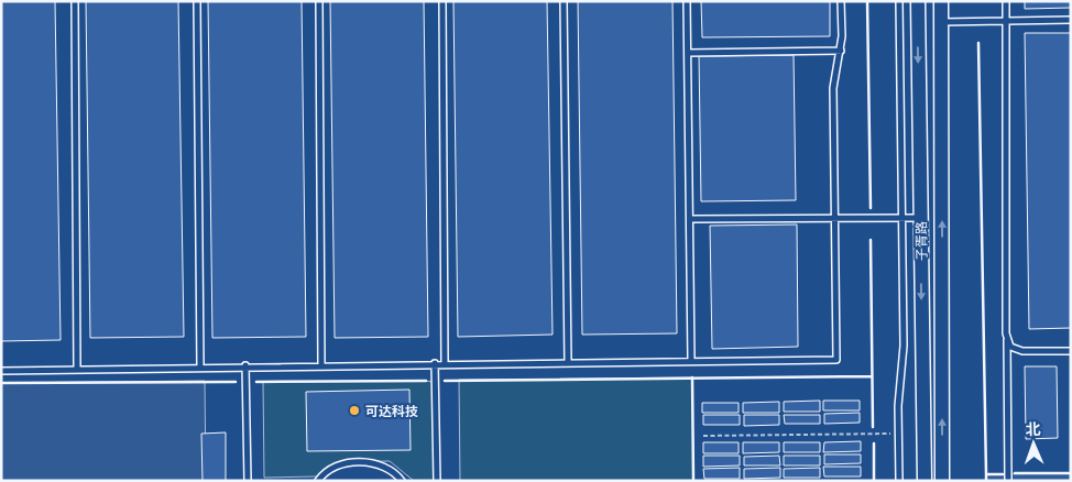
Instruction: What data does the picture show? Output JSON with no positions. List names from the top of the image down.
{
  "streets": {
    "street": ["子胥路"]
  },
  "places": ["可达科技"],
  "north": "top"
}
